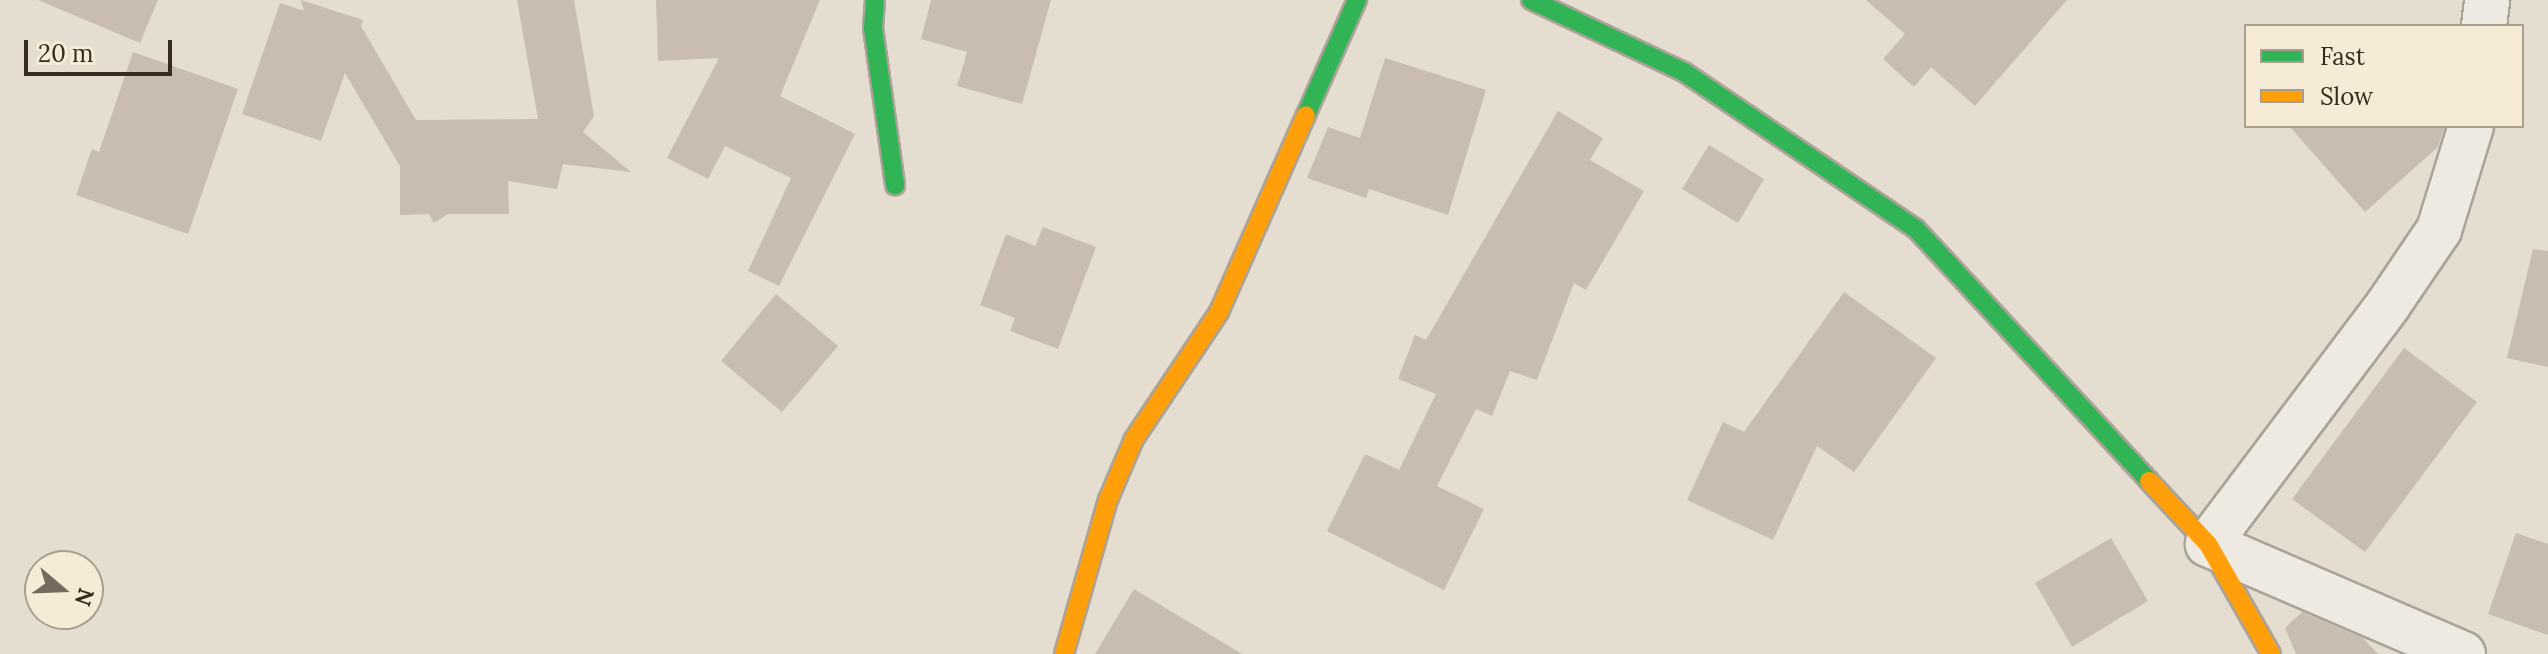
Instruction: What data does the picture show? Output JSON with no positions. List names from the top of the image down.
{
  "legend": ["Fast", "Slow"],
  "scale_bar": "20 m",
  "north": "right"
}
